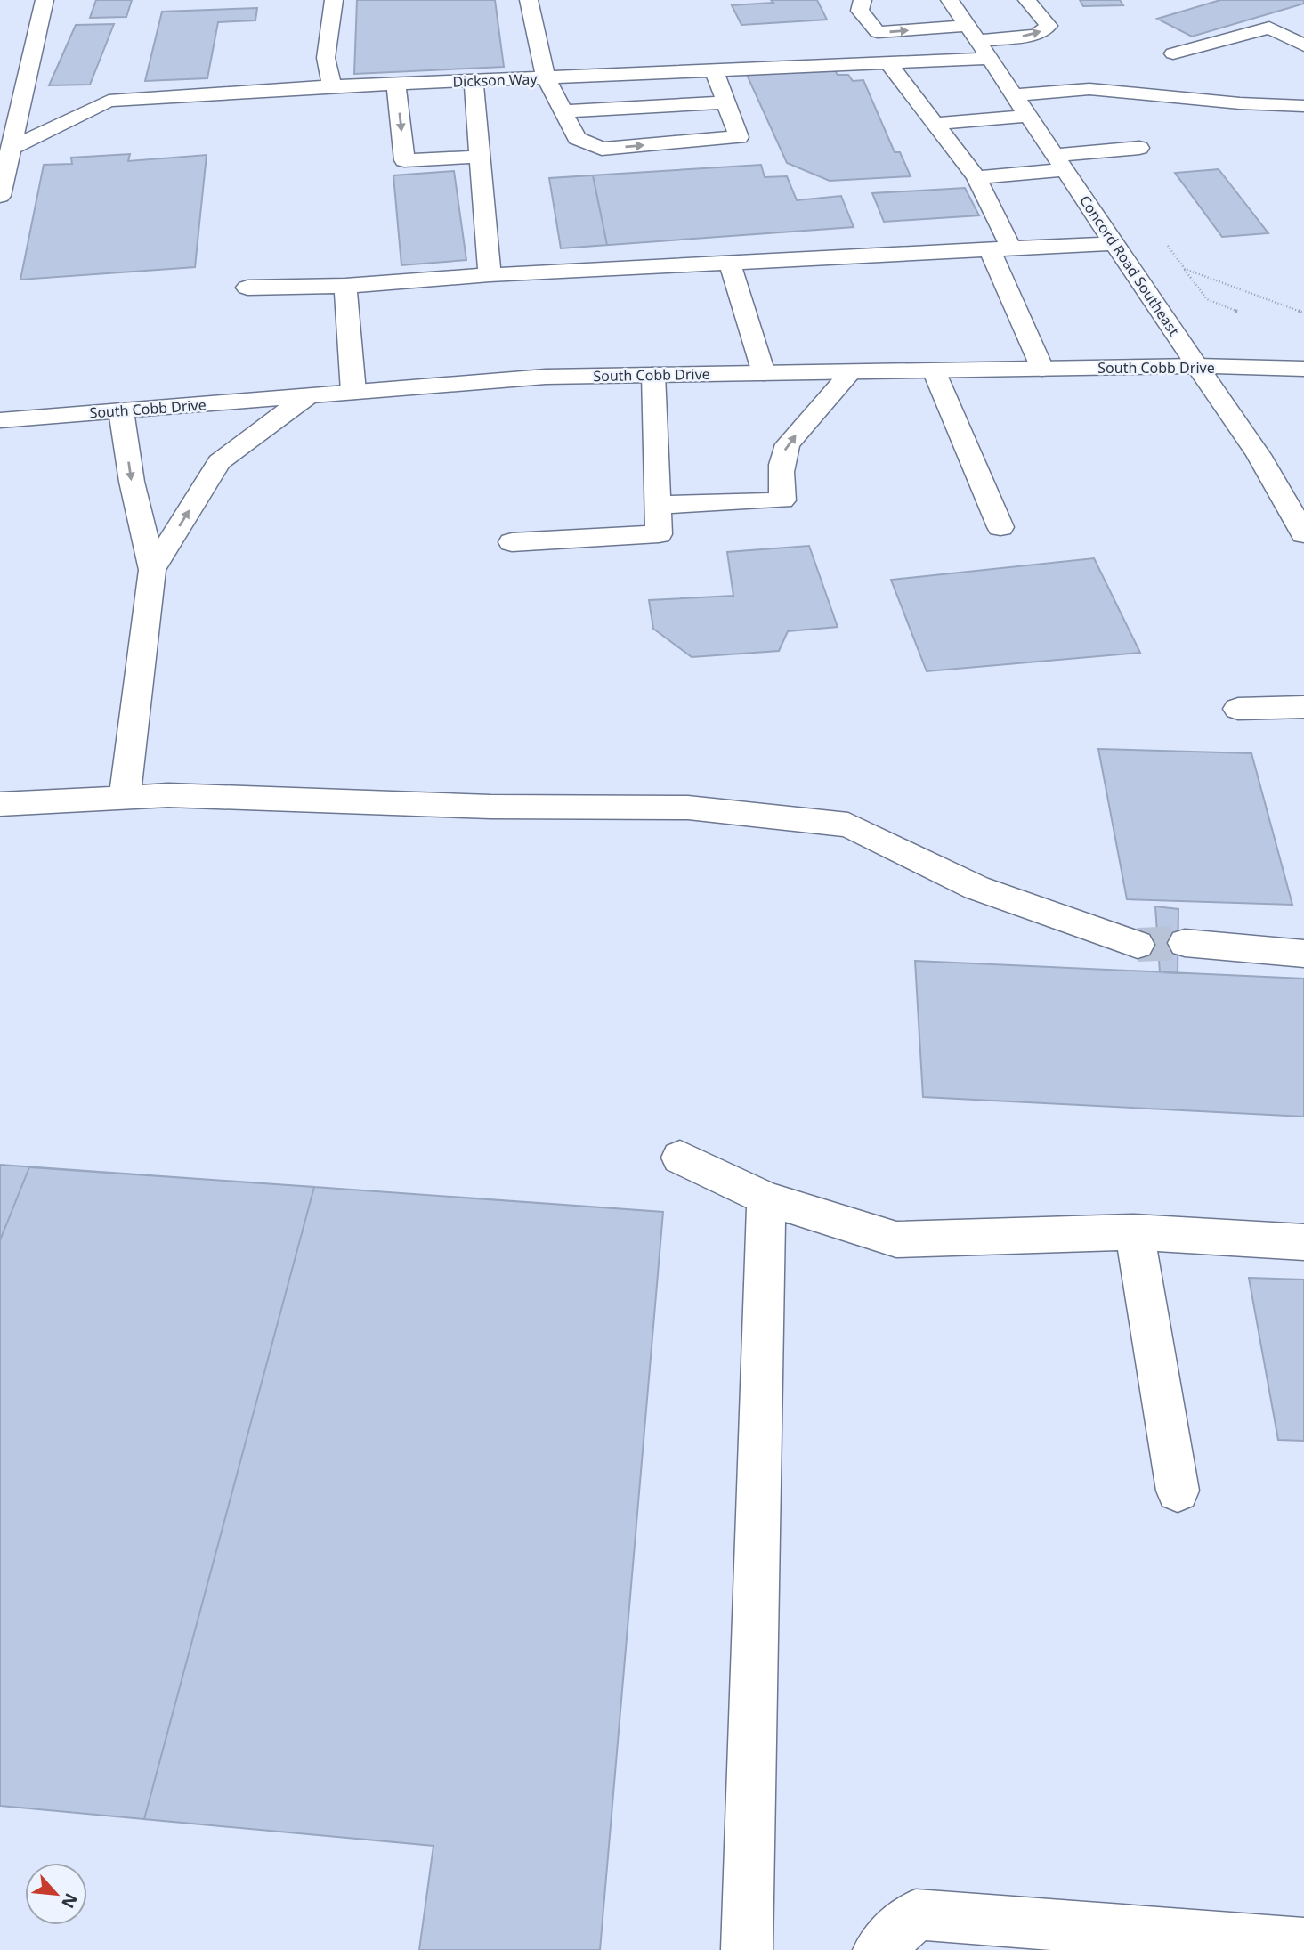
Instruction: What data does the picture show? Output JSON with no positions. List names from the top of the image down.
{
  "streets": {
    "street": ["Dickson Way", "Concord Road Southeast", "South Cobb Drive"]
  },
  "crossings": [
    ["Dickson Way", "Concord Road Southeast"],
    ["Concord Road Southeast", "South Cobb Drive"]
  ],
  "north": "bottom right"
}
